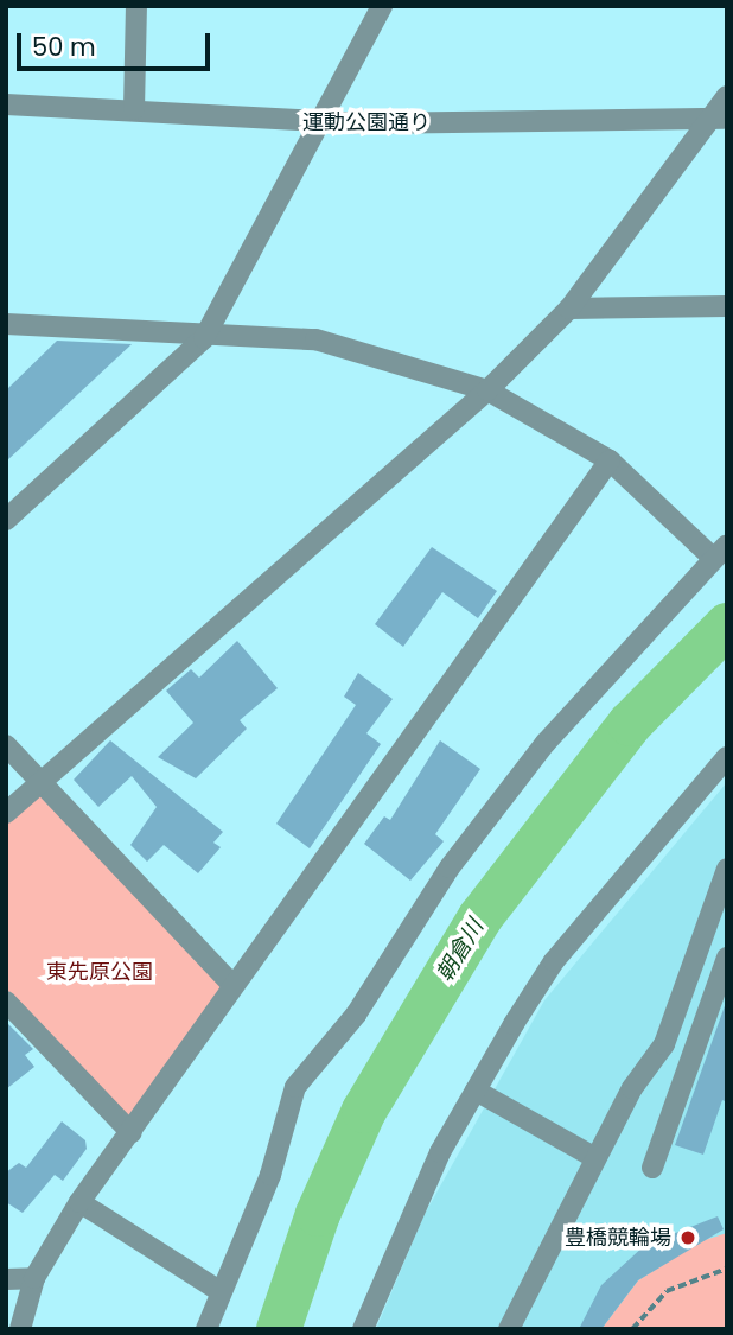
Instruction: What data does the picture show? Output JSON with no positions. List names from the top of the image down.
{
  "streets": {
    "street": ["運動公園通り"]
  },
  "water": ["朝倉川"],
  "parks": ["東先原公園"],
  "places": ["豊橋競輪場"],
  "scale_bar": "50 m"
}
